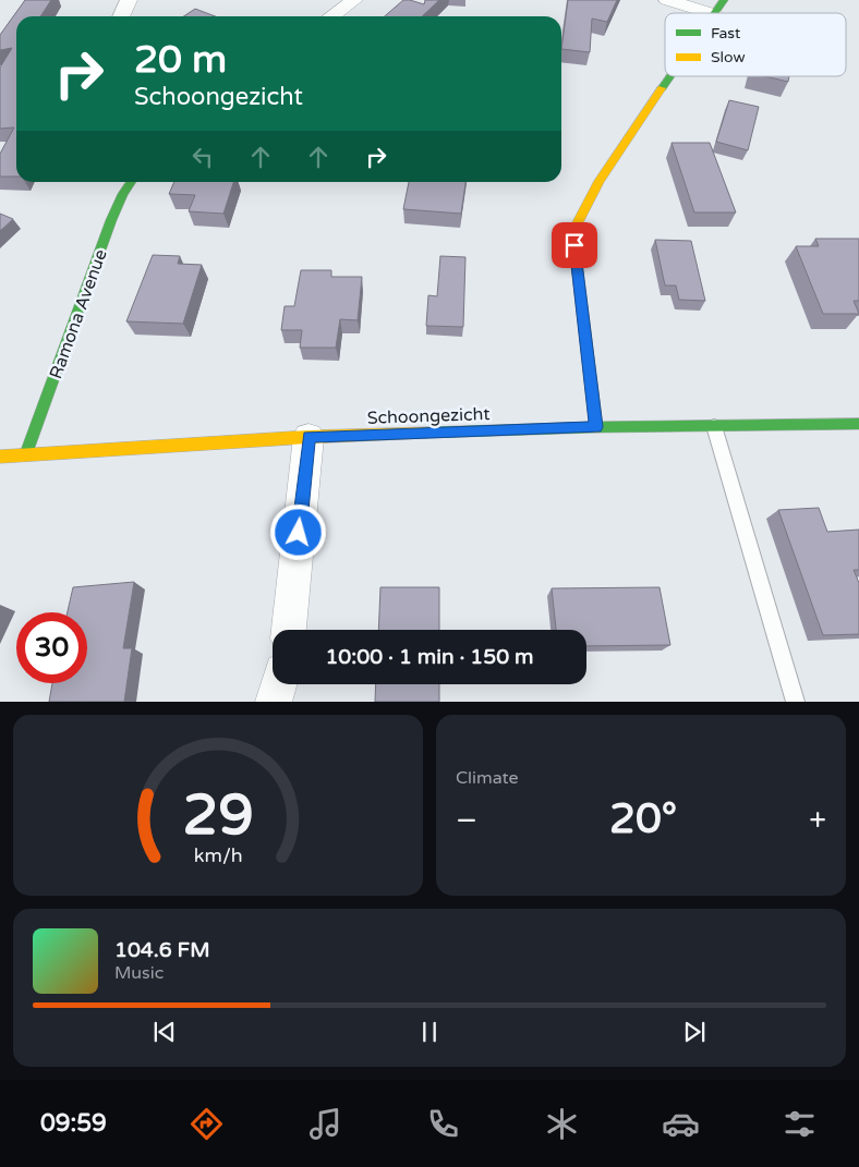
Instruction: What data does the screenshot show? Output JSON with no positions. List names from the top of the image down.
{
  "streets": {
    "street": ["Ramona Avenue", "Schoongezicht"]
  },
  "crossings": [
    ["Ramona Avenue", "Schoongezicht"]
  ],
  "legend": ["Fast", "Slow"],
  "page": {
    "turn": ["20 m", "Schoongezicht"],
    "limit": "30",
    "trip": "10:00 · 1 min · 150 m",
    "tile": "Climate",
    "heat": ["−", "20°", "+"],
    "song": ["104.6 FM", "Music"],
    "tabs": "09:59",
    "gauge": ["29", "km/h"]
  }
}
